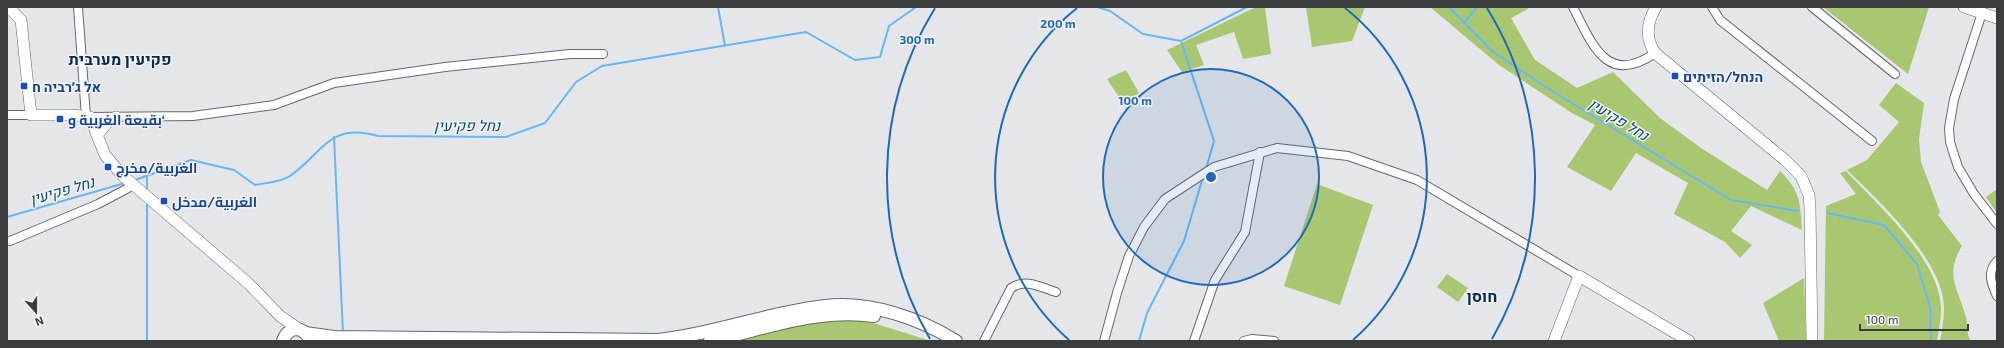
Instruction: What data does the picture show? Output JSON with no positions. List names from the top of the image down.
{
  "districts": ["פקיעין מערבית", "חוסן"],
  "water": ["נחל פקיעין"],
  "places": {
    "transit": [
      "הנחל/הזיתים",
      "אל ג׳רביה ח",
      "بقيعة الغربية و‘",
      "الغربية/مخرج",
      "الغربية/مدخل"
    ]
  },
  "scale_bar": "100 m",
  "north": "bottom",
  "rings": ["200 m", "300 m", "100 m"]
}
